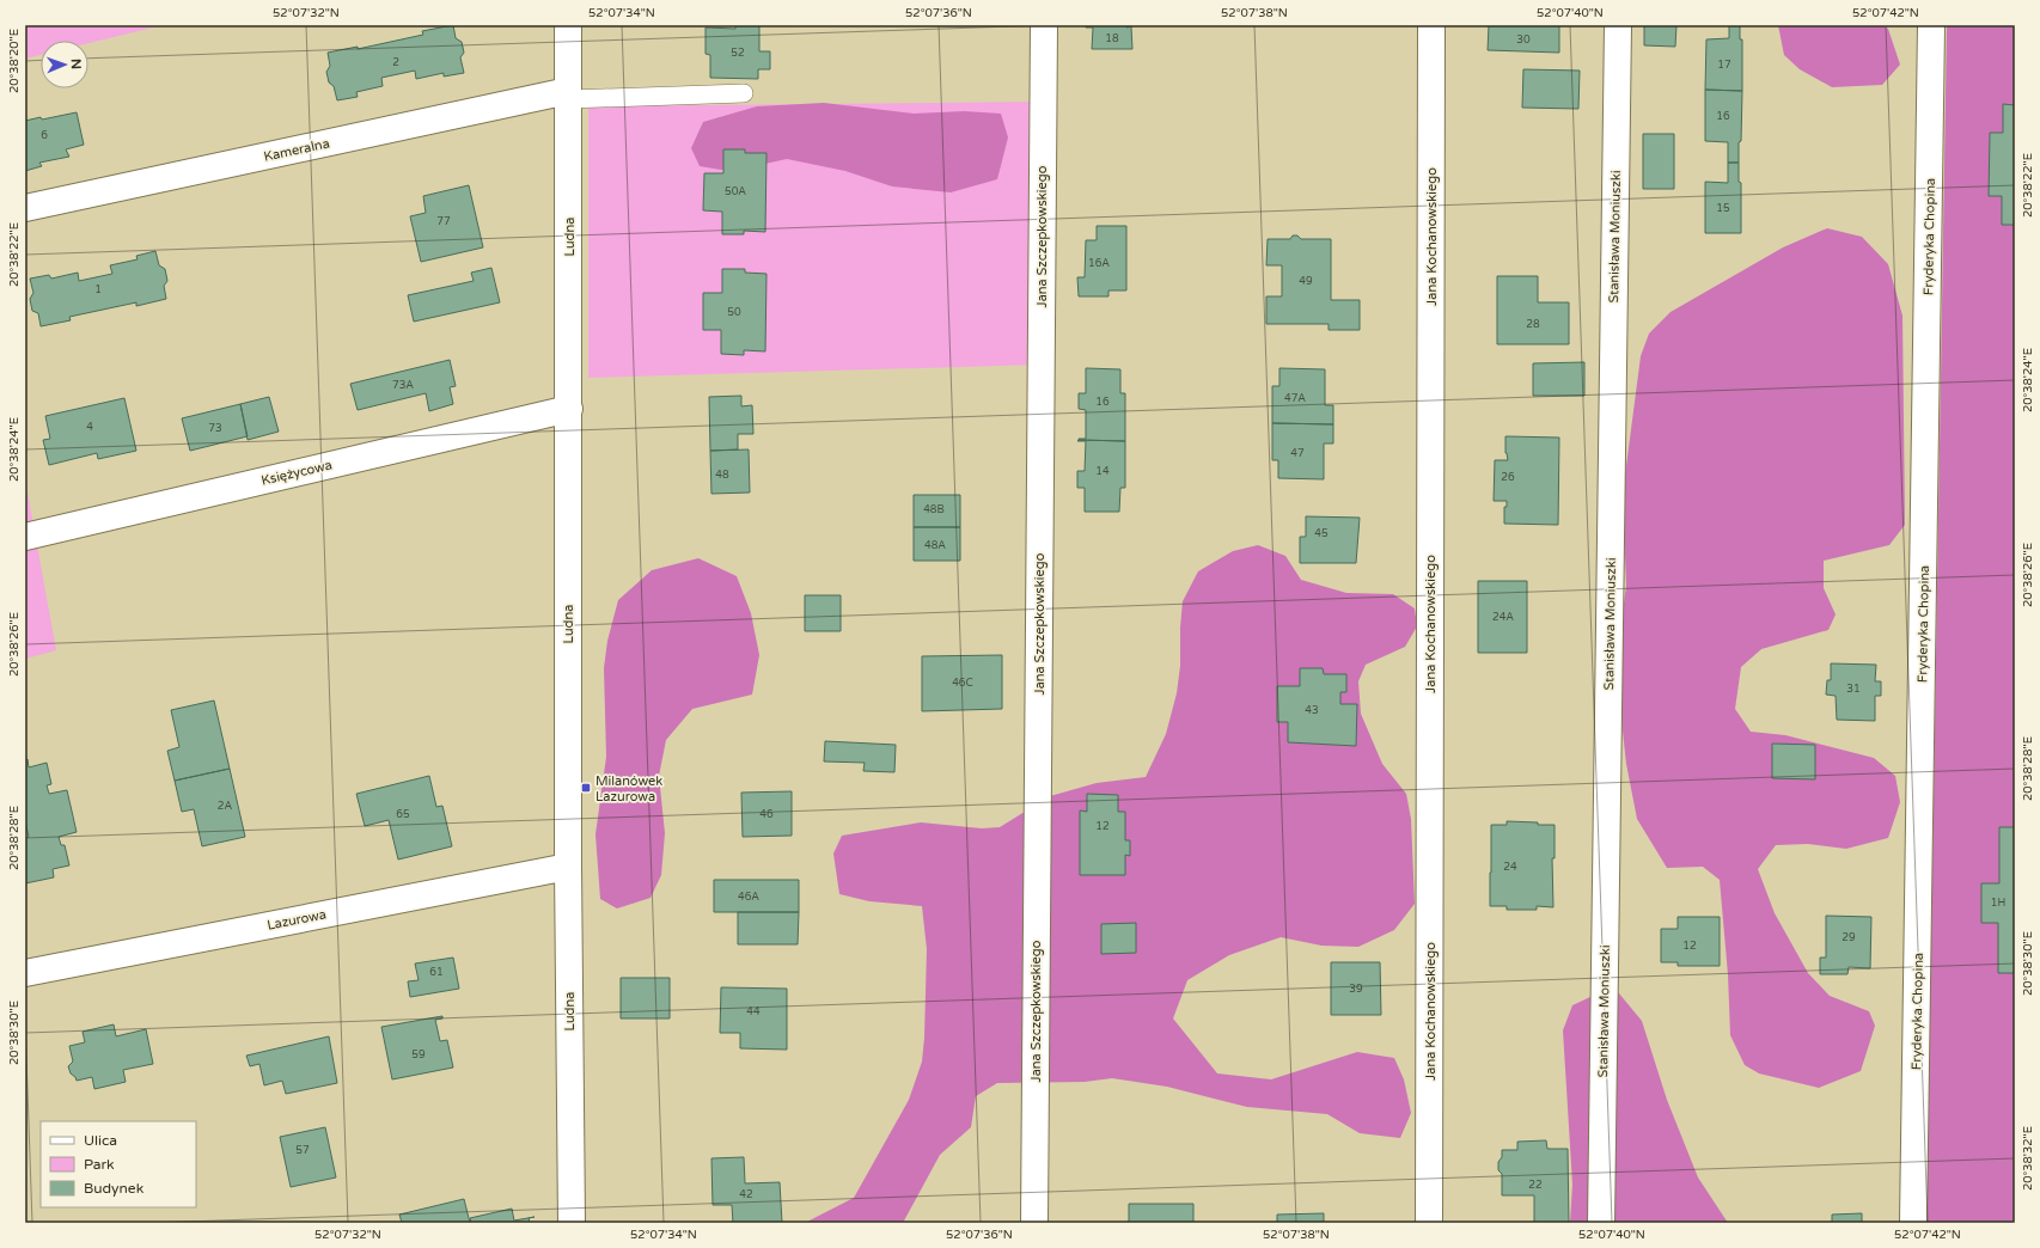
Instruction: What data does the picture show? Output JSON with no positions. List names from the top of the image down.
{
  "streets": {
    "street": [
      "Kameralna",
      "Ludna",
      "Jana Szczepkowskiego",
      "Jana Kochanowskiego",
      "Stanisława Moniuszki",
      "Fryderyka Chopina",
      "Księżycowa",
      "Lazurowa"
    ]
  },
  "crossings": [
    ["Kameralna", "Ludna"],
    ["Ludna", "Księżycowa"],
    ["Ludna", "Lazurowa"]
  ],
  "places": {
    "transit": ["Milanówek Lazurowa"]
  },
  "house_numbers": [
    "18",
    "30",
    "52",
    "2",
    "17",
    "16",
    "6",
    "50A",
    "15",
    "77",
    "16A",
    "49",
    "1",
    "50",
    "28",
    "73A",
    "47A",
    "16",
    "4",
    "73",
    "47",
    "14",
    "48",
    "26",
    "48B",
    "45",
    "48A",
    "24A",
    "46C",
    "31",
    "43",
    "2A",
    "65",
    "46",
    "12",
    "24",
    "46A",
    "1H",
    "29",
    "12",
    "61",
    "39",
    "44",
    "59",
    "57",
    "22",
    "42"
  ],
  "legend": ["Ulica", "Park", "Budynek"],
  "north": "right",
  "coordinates": [
    "52°07'32\"N",
    "52°07'34\"N",
    "52°07'36\"N",
    "52°07'38\"N",
    "52°07'40\"N",
    "52°07'42\"N",
    "20°38'20\"E",
    "20°38'22\"E",
    "20°38'24\"E",
    "20°38'26\"E",
    "20°38'28\"E",
    "20°38'30\"E",
    "20°38'32\"E"
  ]
}
